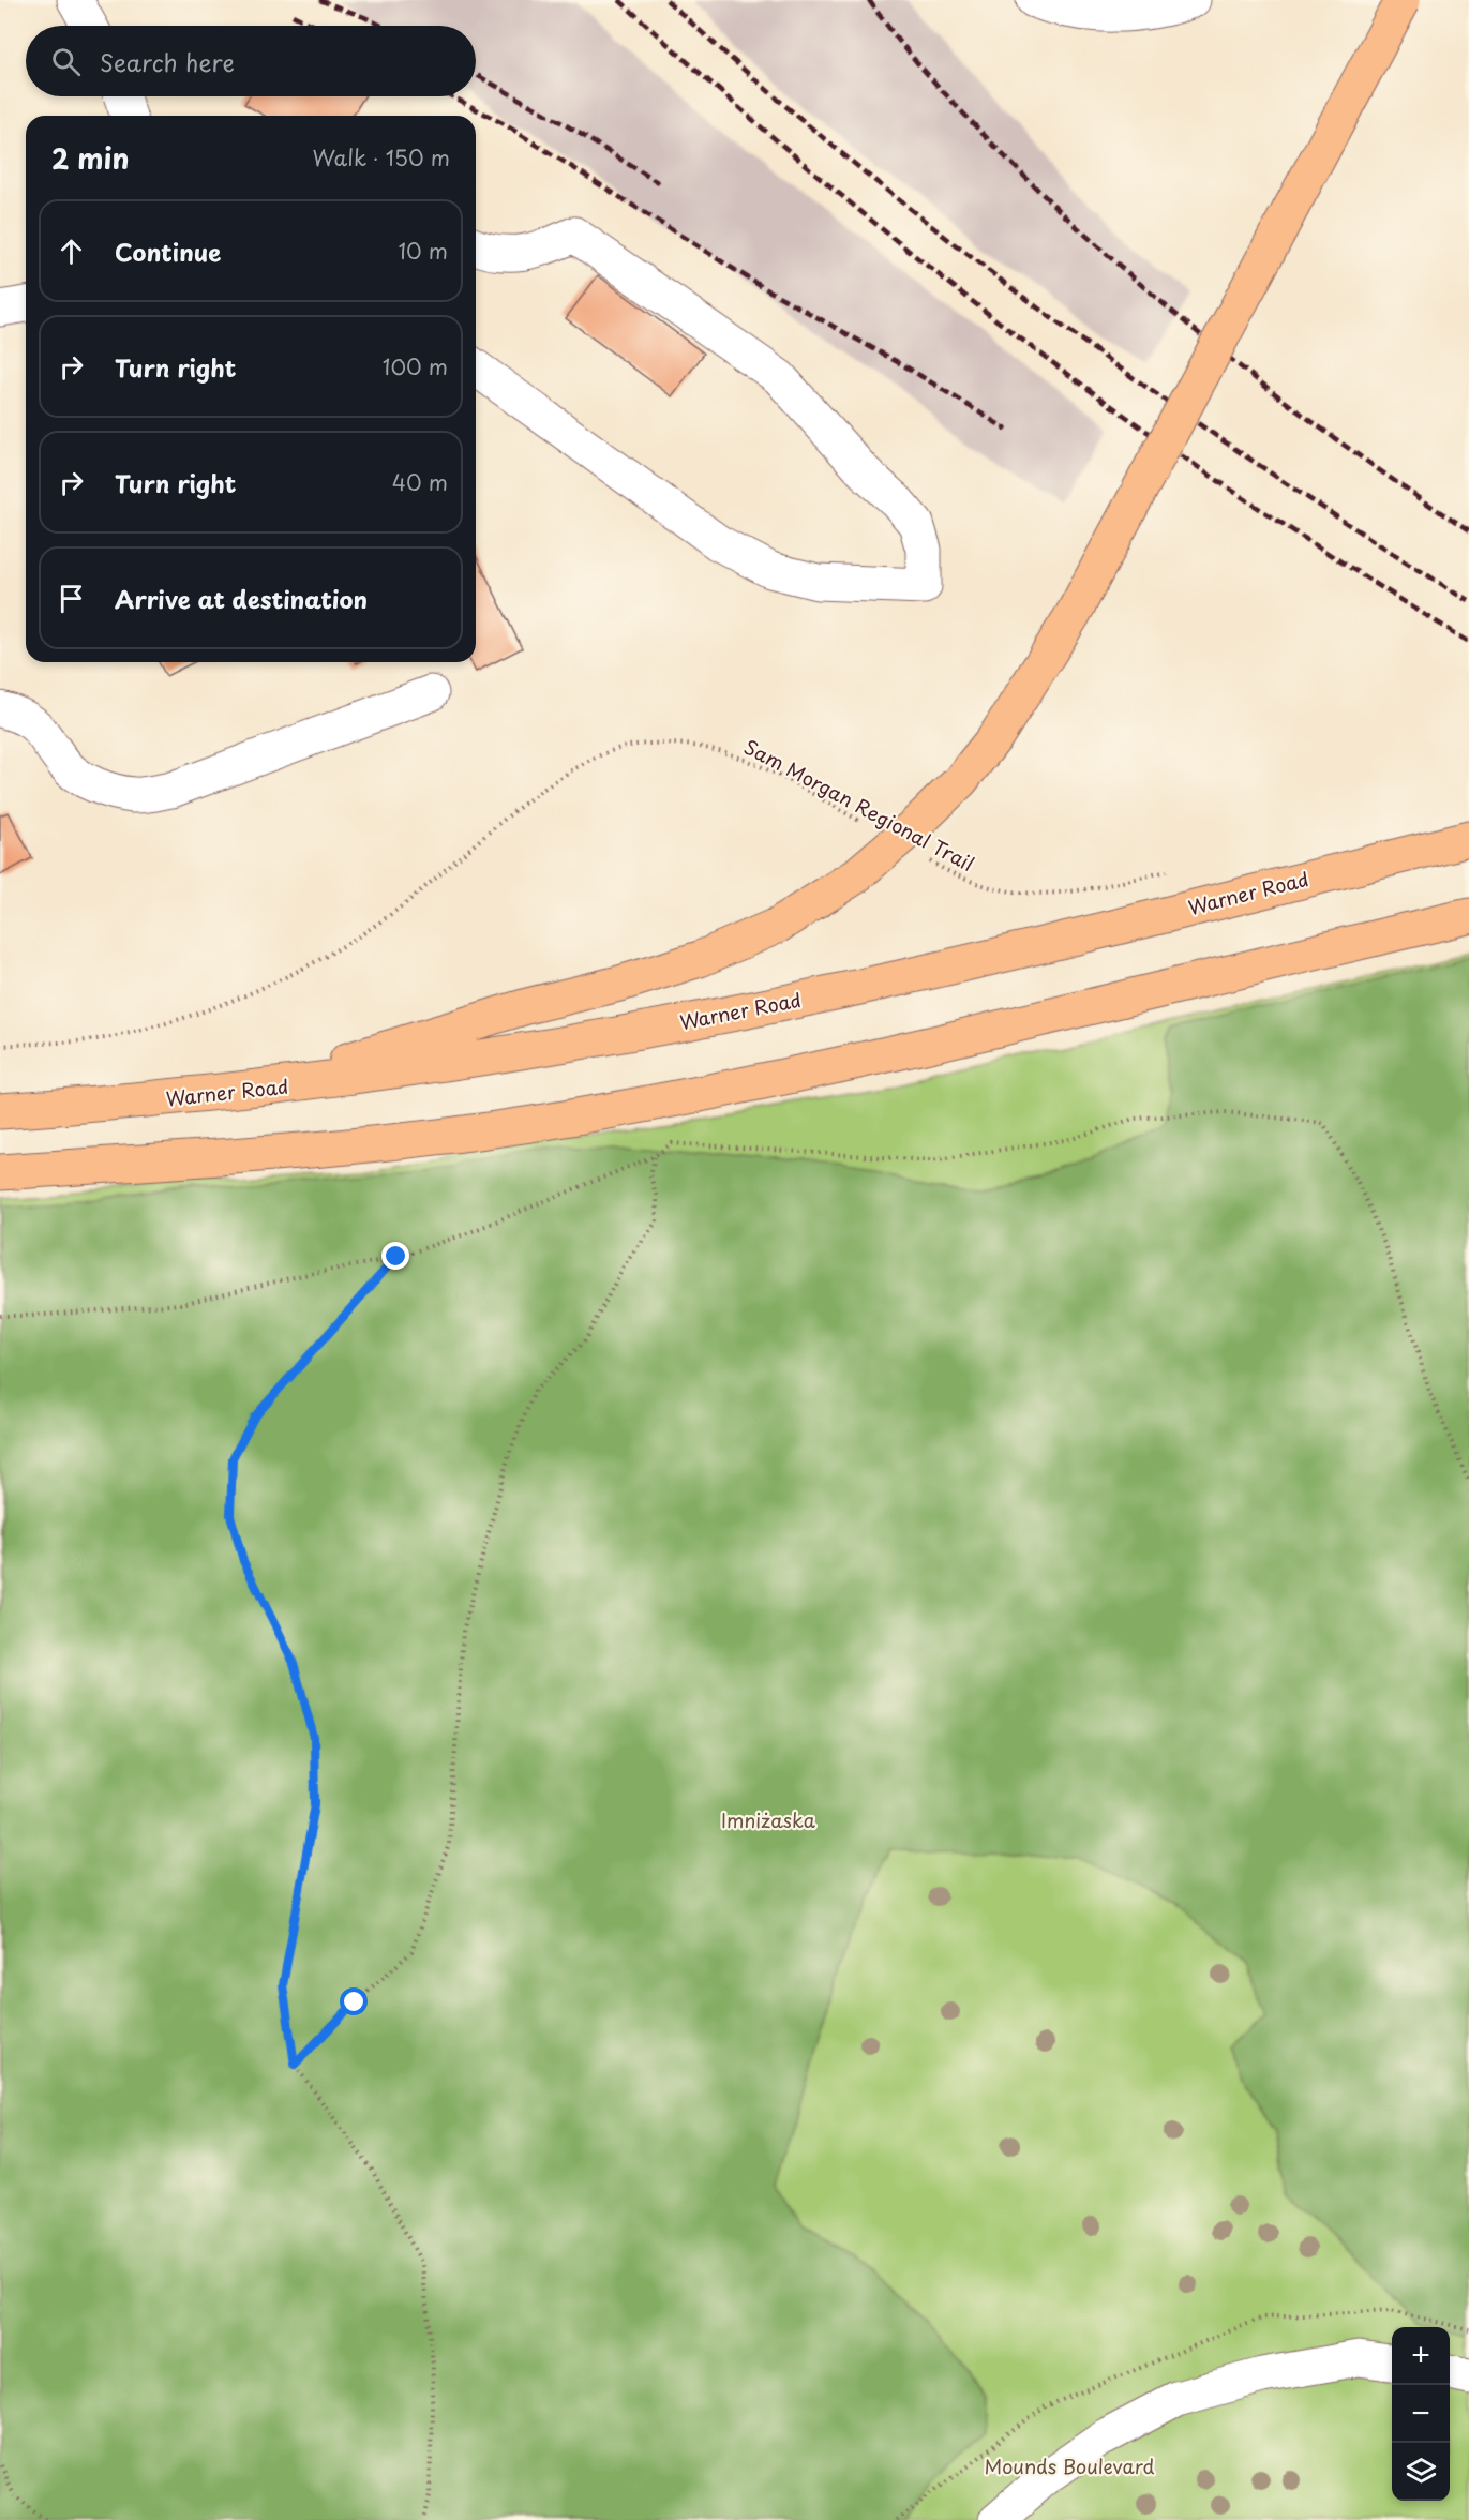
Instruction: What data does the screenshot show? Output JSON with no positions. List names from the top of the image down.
{
  "streets": {
    "highway": ["Warner Road"],
    "path": ["Sam Morgan Regional Trail"]
  },
  "parks": ["Imniżaska", "Mounds Boulevard"],
  "page": {
    "search": "Search here",
    "heading": ["2 min", "Walk · 150 m"],
    "list": [
      ["Continue", "10 m"],
      ["Turn right", "100 m"],
      ["Turn right", "40 m"],
      "Arrive at destination"
    ],
    "map_buttons": ["+", "−"]
  }
}
